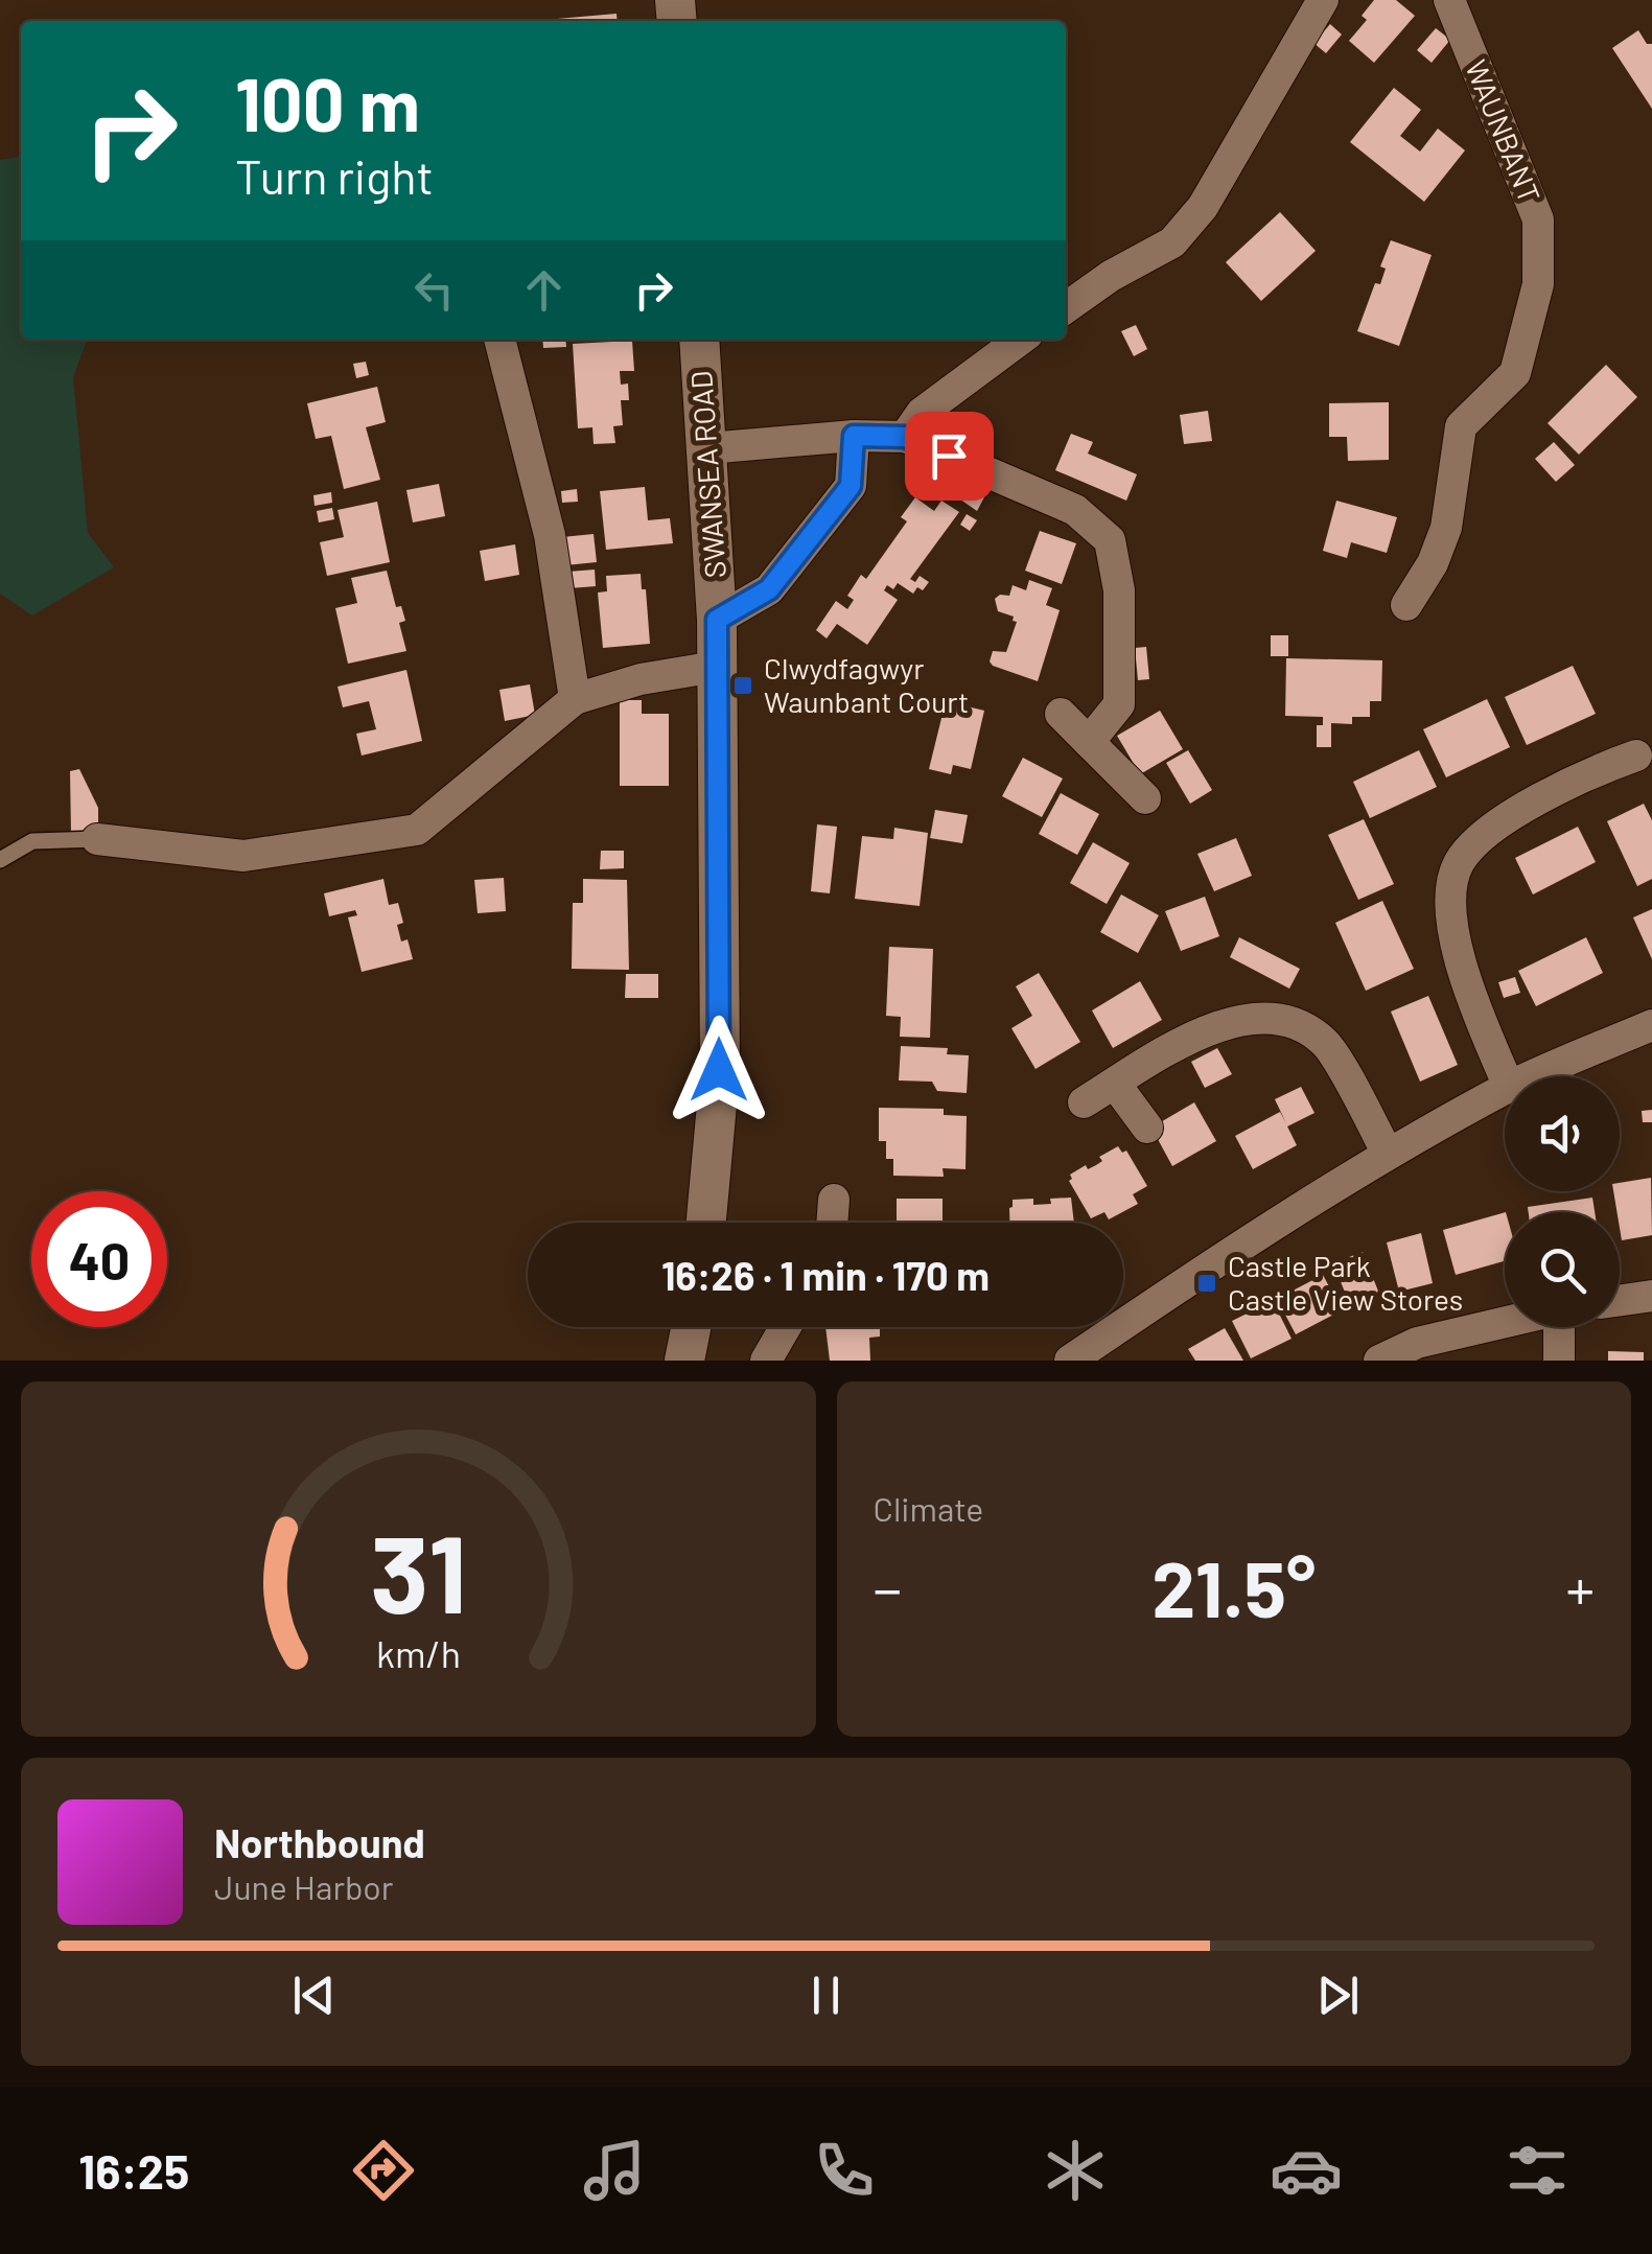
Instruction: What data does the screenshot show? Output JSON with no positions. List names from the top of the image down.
{
  "streets": {
    "street": ["WAUNBANT", "SWANSEA ROAD"]
  },
  "places": {
    "transit": ["Clwydfagwyr Waunbant Court", "Castle Park Castle View Stores"]
  },
  "page": {
    "turn": ["100 m", "Turn right"],
    "limit": "40",
    "trip": "16:26 · 1 min · 170 m",
    "tile": "Climate",
    "heat": ["−", "21.5°", "+"],
    "song": ["Northbound", "June Harbor"],
    "tabs": "16:25",
    "gauge": ["31", "km/h"]
  }
}
